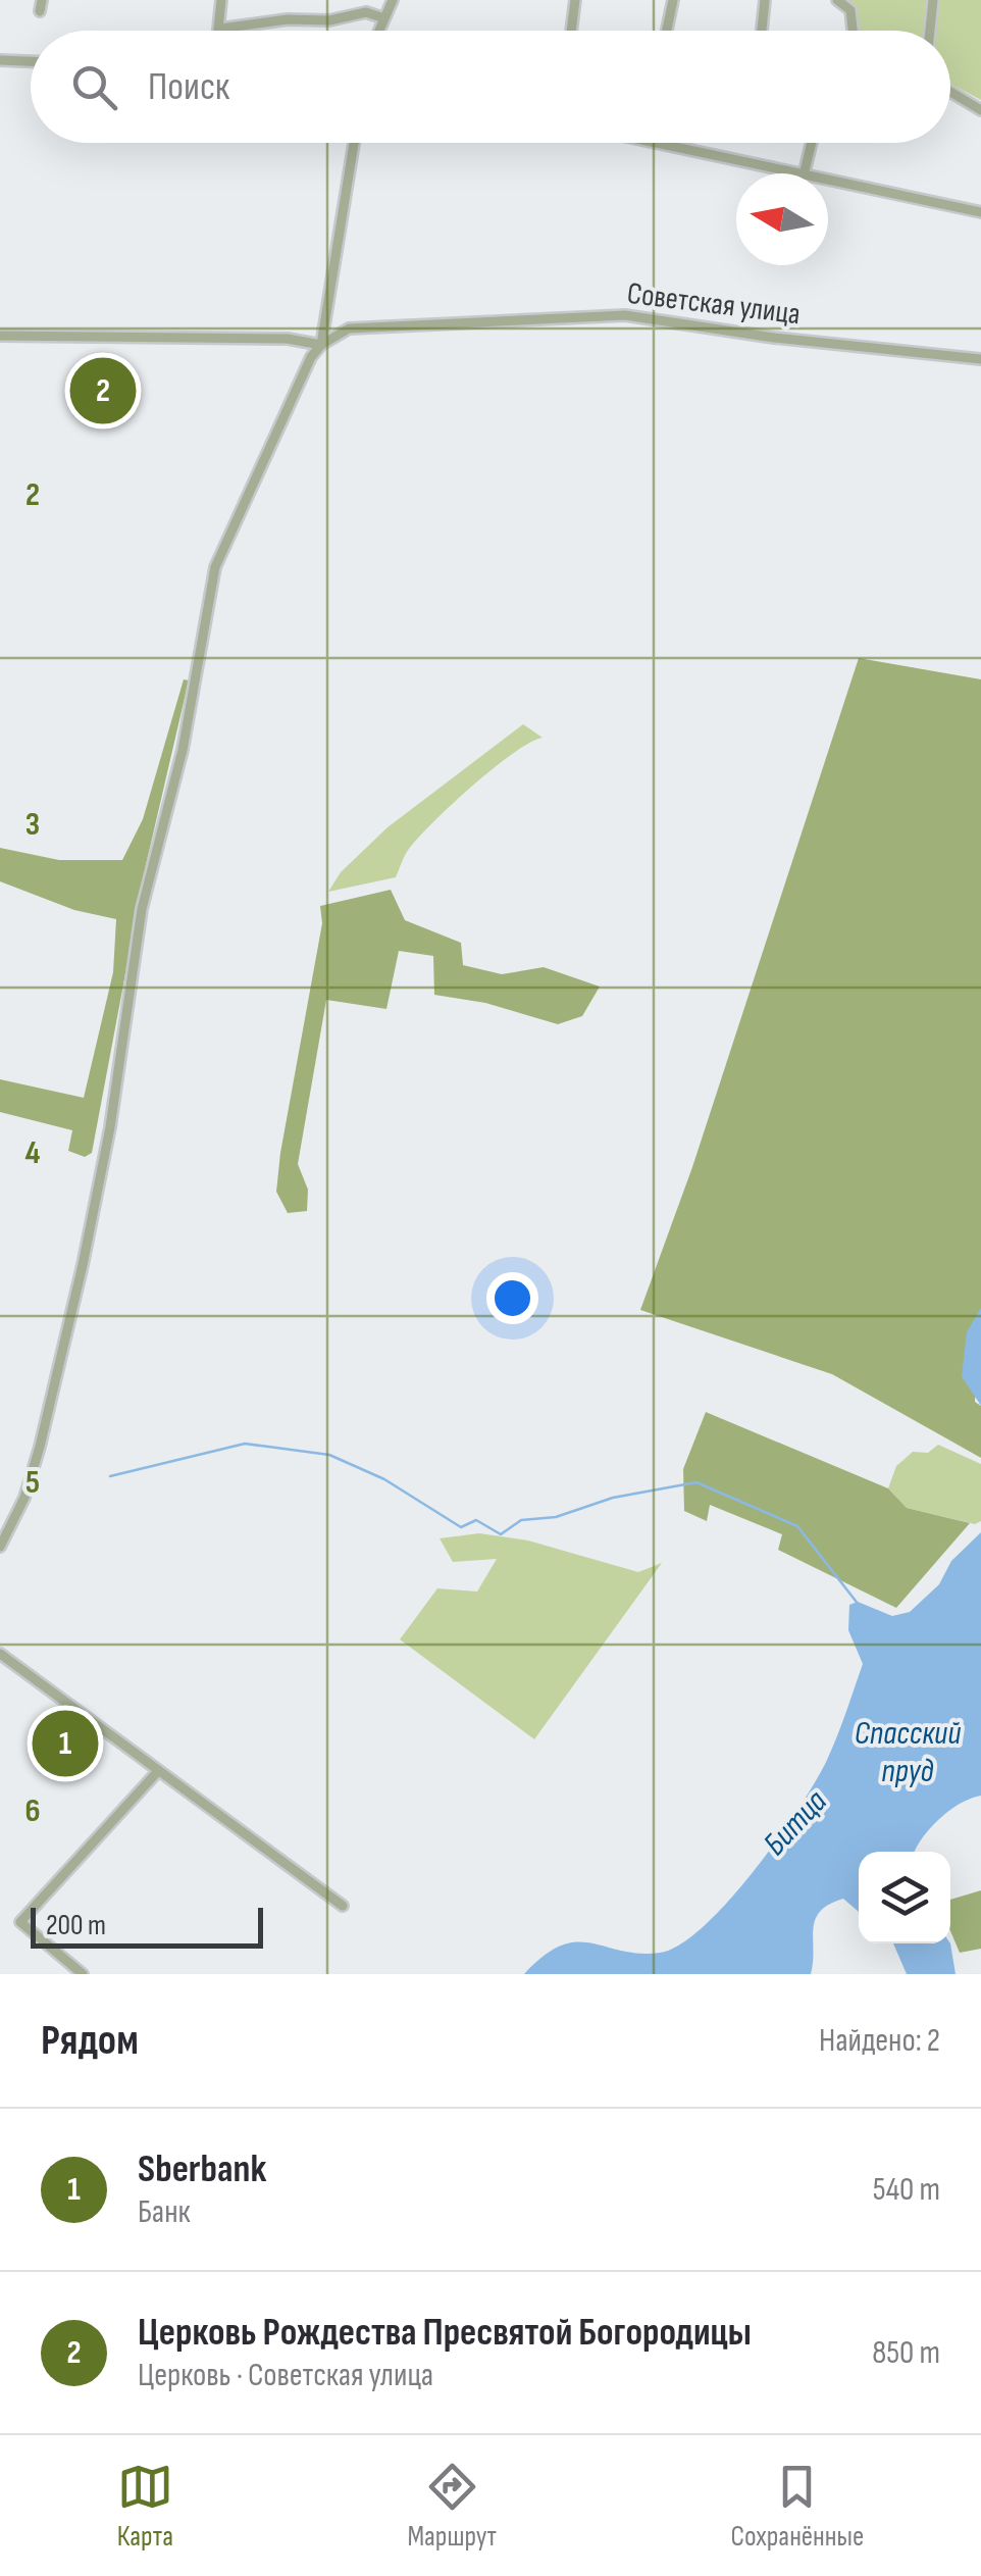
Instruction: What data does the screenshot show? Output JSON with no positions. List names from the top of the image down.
{
  "streets": {
    "street": ["Советская улица"]
  },
  "water": ["Спасский пруд", "Битца"],
  "scale_bar": "200 m",
  "north": "left",
  "page": {
    "search": "Поиск",
    "pins": ["2", "1"],
    "scale": "200 m",
    "heading": ["Рядом", "Найдено: 2"],
    "list": [
      {
        "mark": "1",
        "name": "Sberbank",
        "note": "Банк",
        "value": "540 m"
      },
      {
        "mark": "2",
        "name": "Церковь Рождества Пресвятой Богородицы",
        "note": "Церковь · Советская улица",
        "value": "850 m"
      }
    ],
    "nav": ["Карта", "Маршрут", "Сохранённые"]
  },
  "grid": {
    "rows": [
      "2",
      "3",
      "4",
      "5",
      "6"
    ]
  }
}
